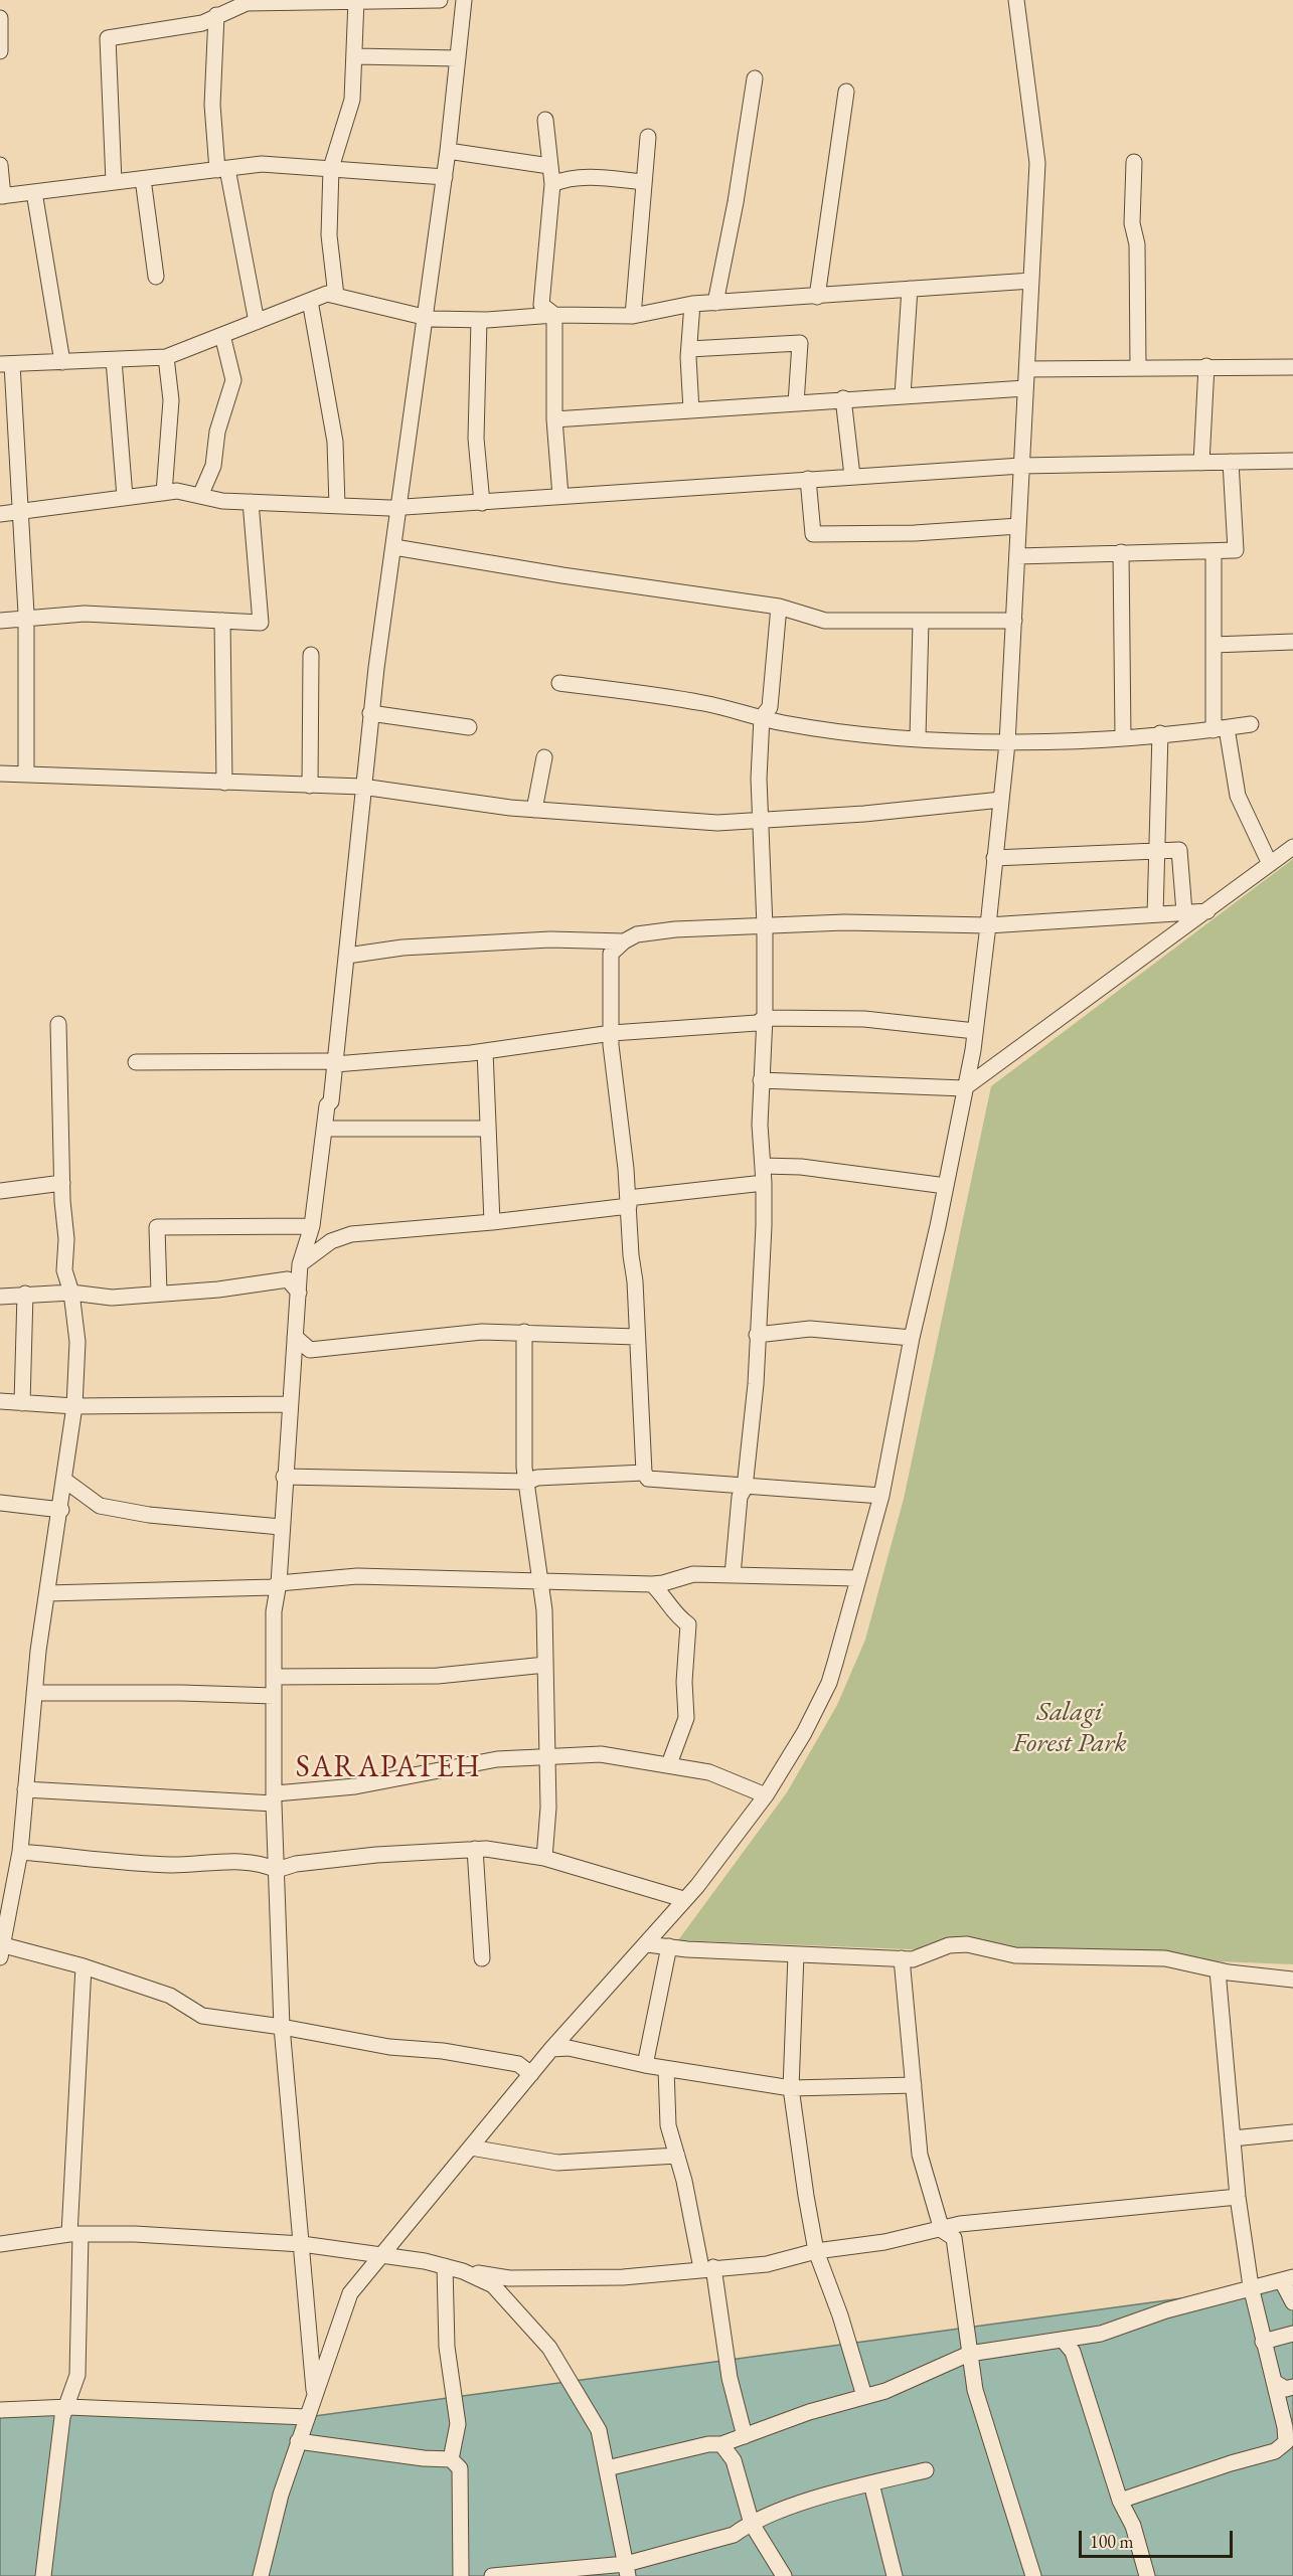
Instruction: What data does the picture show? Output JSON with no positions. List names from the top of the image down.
{
  "districts": ["SARAPATEH"],
  "parks": ["Salagi Forest Park"],
  "scale_bar": "100 m"
}
